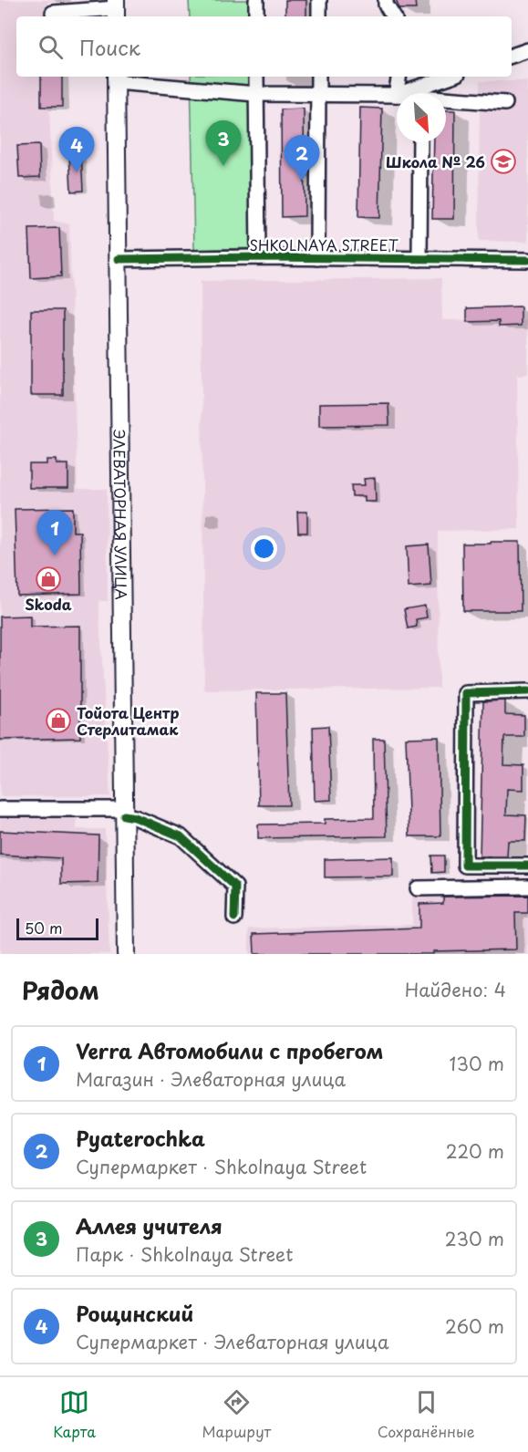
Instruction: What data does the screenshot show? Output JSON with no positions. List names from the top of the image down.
{
  "streets": {
    "main road": ["ЭЛЕВАТОРНАЯ УЛИЦА"],
    "street": ["SHKOLNAYA STREET"]
  },
  "crossings": [
    ["SHKOLNAYA STREET", "ЭЛЕВАТОРНАЯ УЛИЦА"]
  ],
  "places": {
    "school or university": ["Школа № 26"],
    "shop": ["Skoda", "Тойота Центр Стерлитамак"]
  },
  "scale_bar": "50 m",
  "north": "bottom right",
  "page": {
    "search": "Поиск",
    "pins": [
      "3",
      "4",
      "2",
      "1"
    ],
    "scale": "50 m",
    "heading": ["Рядом", "Найдено: 4"],
    "list": [
      {
        "mark": "1",
        "name": "Verra Автомобили с пробегом",
        "note": "Магазин · Элеваторная улица",
        "value": "130 m"
      },
      {
        "mark": "2",
        "name": "Pyaterochka",
        "note": "Супермаркет · Shkolnaya Street",
        "value": "220 m"
      },
      {
        "mark": "3",
        "name": "Аллея учителя",
        "note": "Парк · Shkolnaya Street",
        "value": "230 m"
      },
      {
        "mark": "4",
        "name": "Рощинский",
        "note": "Супермаркет · Элеваторная улица",
        "value": "260 m"
      }
    ],
    "nav": ["Карта", "Маршрут", "Сохранённые"]
  }
}
